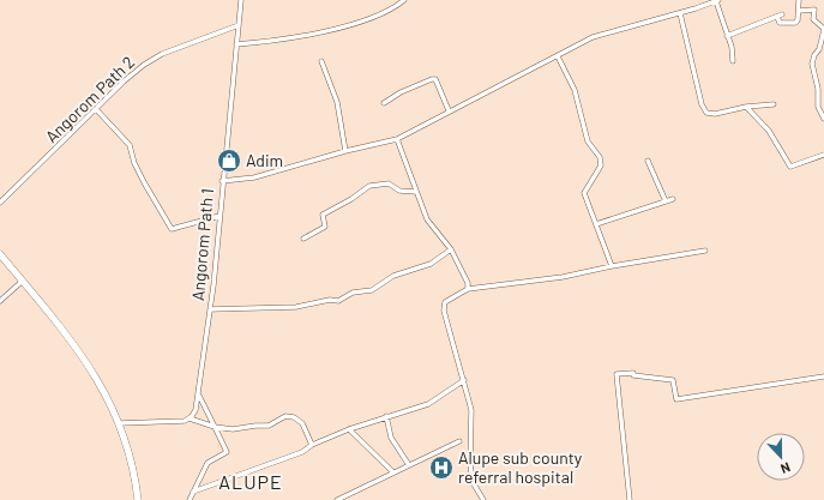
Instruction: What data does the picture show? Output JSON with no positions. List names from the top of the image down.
{
  "streets": {
    "street": ["Angorom Path 2", "Angorom Path 1"]
  },
  "crossings": [
    ["Angorom Path 2", "Angorom Path 1"]
  ],
  "districts": ["ALUPE"],
  "places": {
    "shop": ["Adim"],
    "hospital": ["Alupe sub county referral hospital"]
  },
  "north": "bottom"
}
